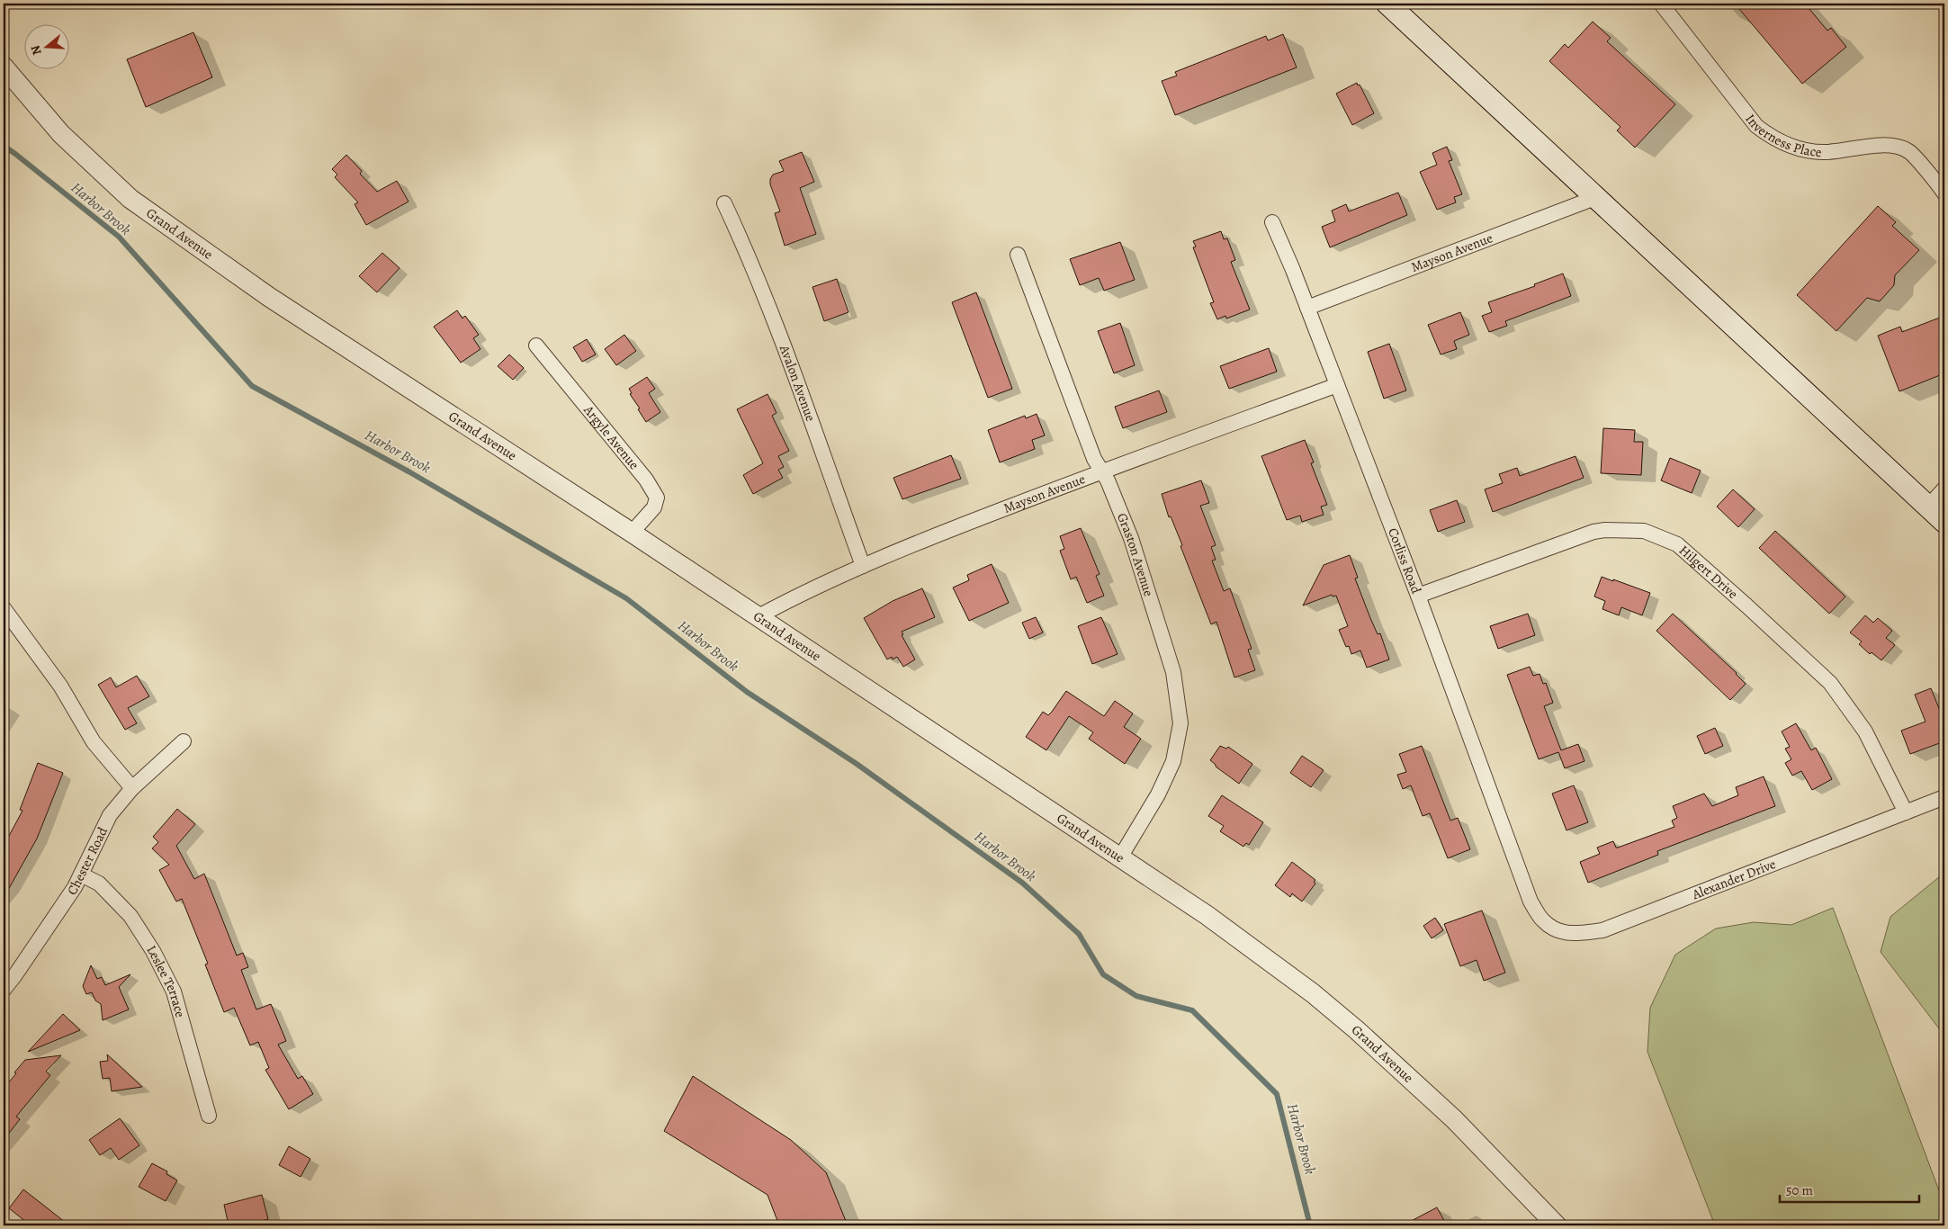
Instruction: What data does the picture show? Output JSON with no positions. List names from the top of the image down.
{
  "streets": {
    "street": [
      "Inverness Place",
      "Grand Avenue",
      "Mayson Avenue",
      "Avalon Avenue",
      "Argyle Avenue",
      "Graston Avenue",
      "Corliss Road",
      "Hilgert Drive",
      "Chester Road",
      "Alexander Drive",
      "Leslee Terrace"
    ]
  },
  "crossings": [
    ["Grand Avenue", "Mayson Avenue"],
    ["Grand Avenue", "Argyle Avenue"],
    ["Grand Avenue", "Graston Avenue"],
    ["Mayson Avenue", "Avalon Avenue"],
    ["Mayson Avenue", "Graston Avenue"],
    ["Mayson Avenue", "Corliss Road"],
    ["Corliss Road", "Hilgert Drive"],
    ["Corliss Road", "Alexander Drive"],
    ["Hilgert Drive", "Alexander Drive"],
    ["Chester Road", "Leslee Terrace"]
  ],
  "water": ["Harbor Brook"],
  "scale_bar": "50 m",
  "north": "left"
}
